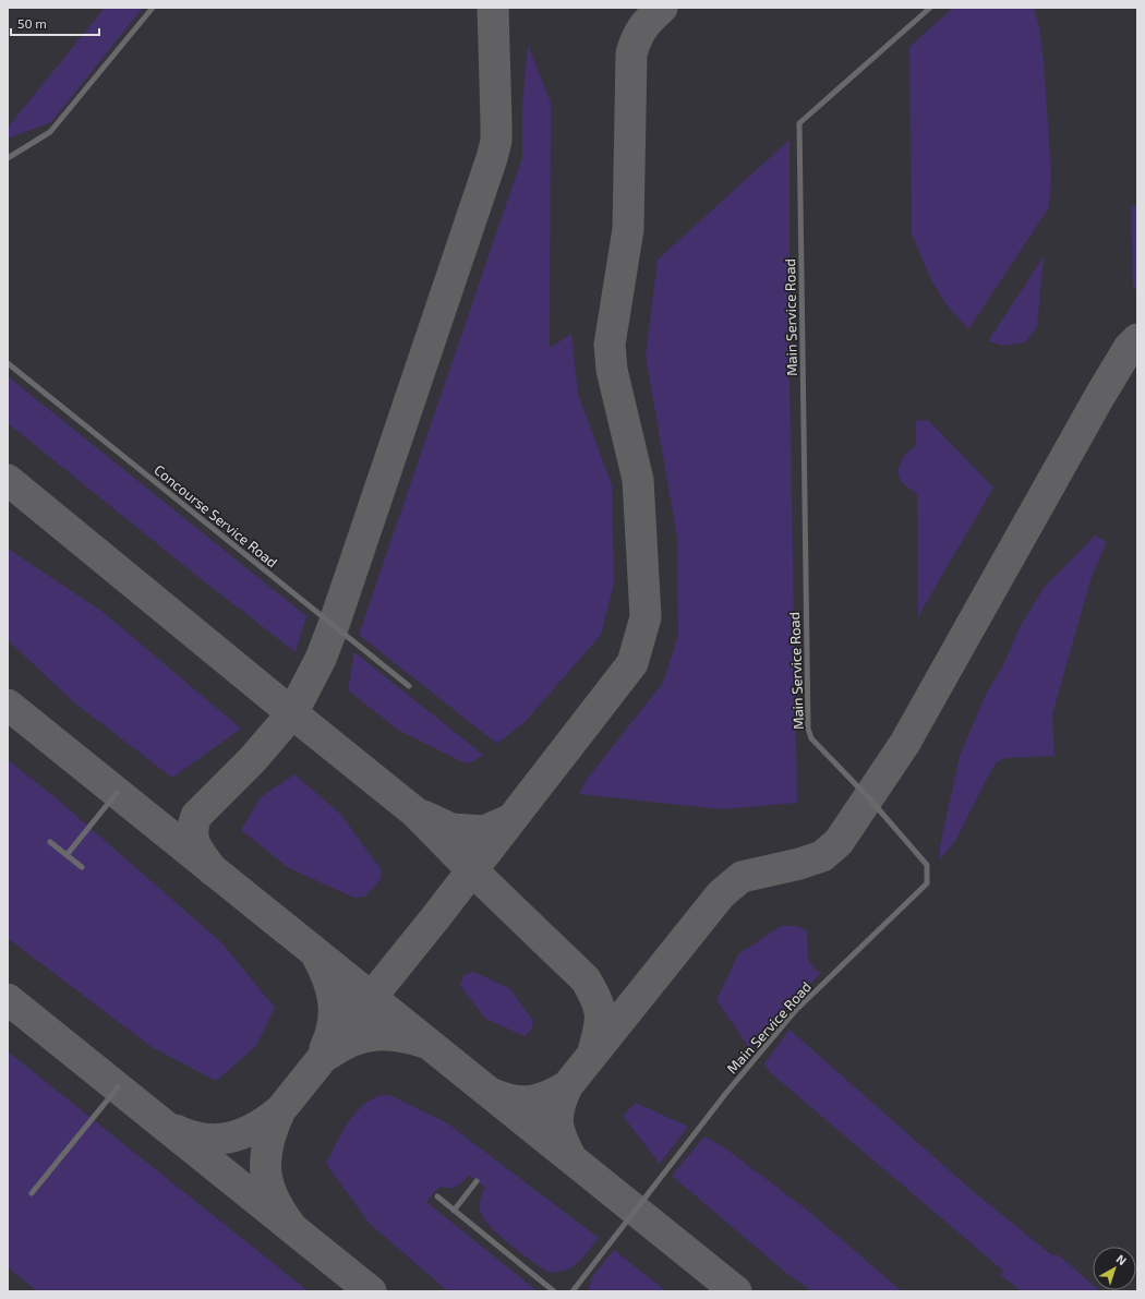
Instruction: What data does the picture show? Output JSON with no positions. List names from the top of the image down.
{
  "streets": {
    "lane": ["Main Service Road", "Concourse Service Road"]
  },
  "scale_bar": "50 m",
  "north": "top right"
}
